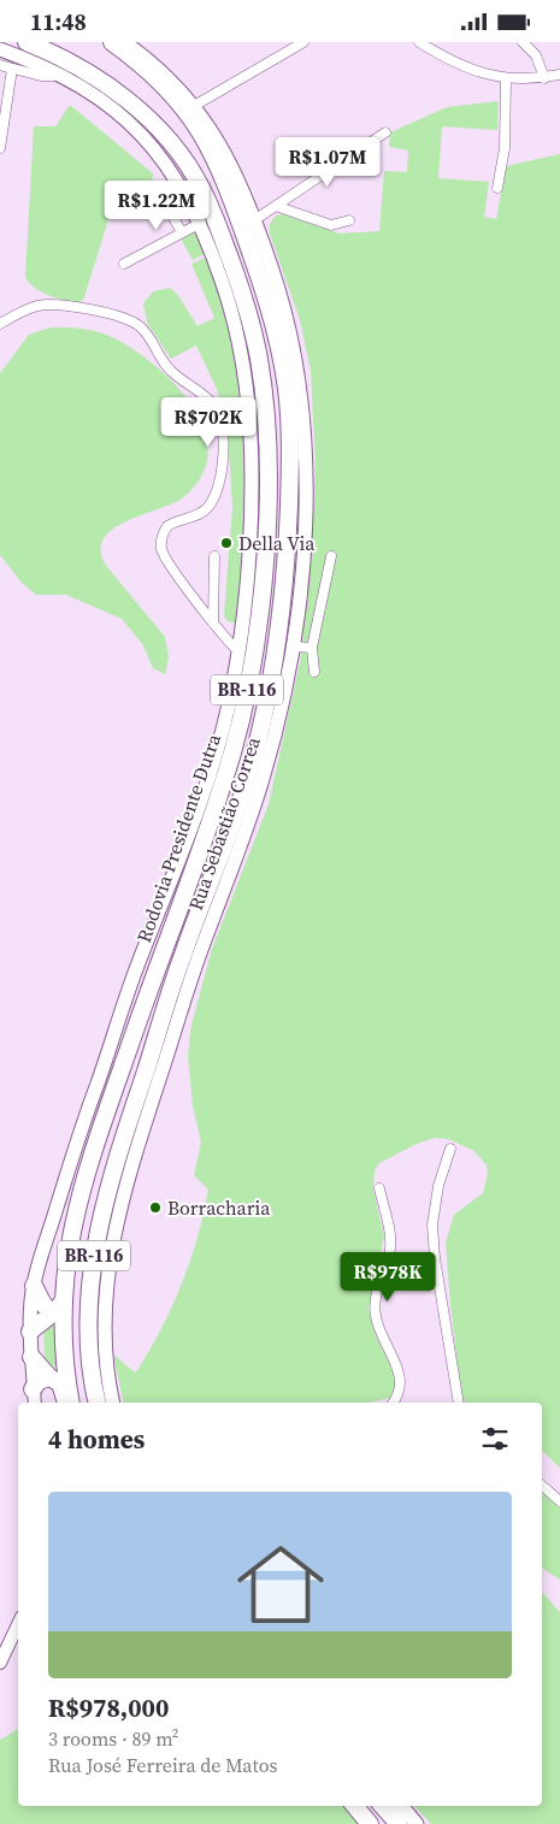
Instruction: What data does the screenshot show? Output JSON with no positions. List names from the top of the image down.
{
  "streets": {
    "highway": ["BR-116", "Rodovia Presidente Dutra"],
    "main road": ["Rua Sebastião Correa"]
  },
  "places": ["Della Via", "Borracharia"],
  "page": {
    "status": "11:48",
    "price": [
      "R$1.07M",
      "R$1.22M",
      "R$702K",
      "R$978K"
    ],
    "heading": "4 homes",
    "list": [
      {
        "name": "R$978,000",
        "note": "3 rooms · 89 m² · Rua José Ferreira de Matos"
      }
    ]
  }
}
